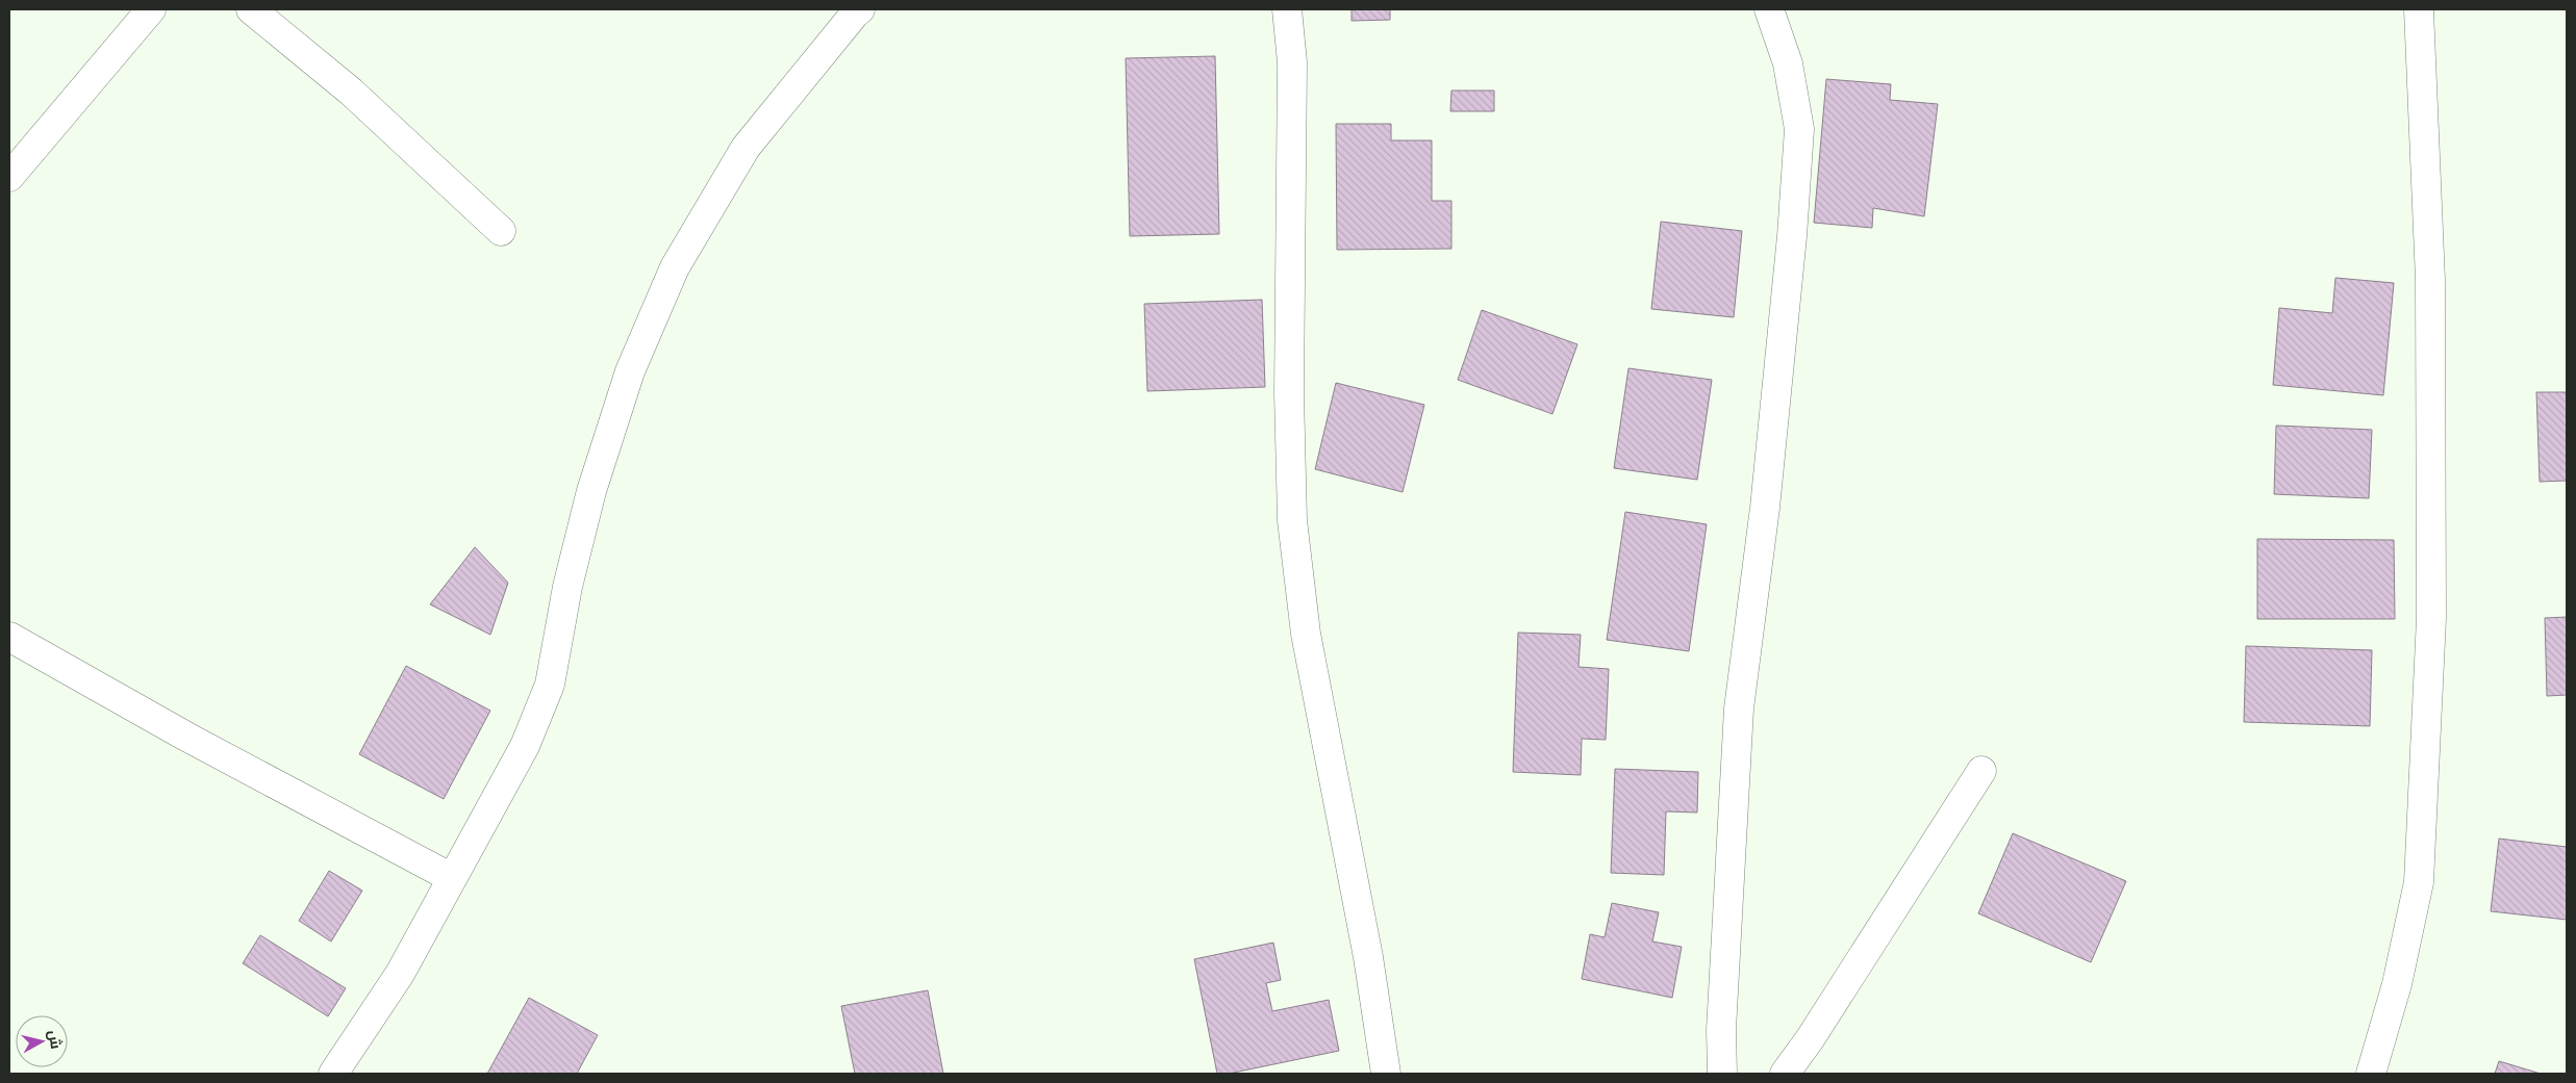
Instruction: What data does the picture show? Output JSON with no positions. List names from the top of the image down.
{
  "north": "right"
}
